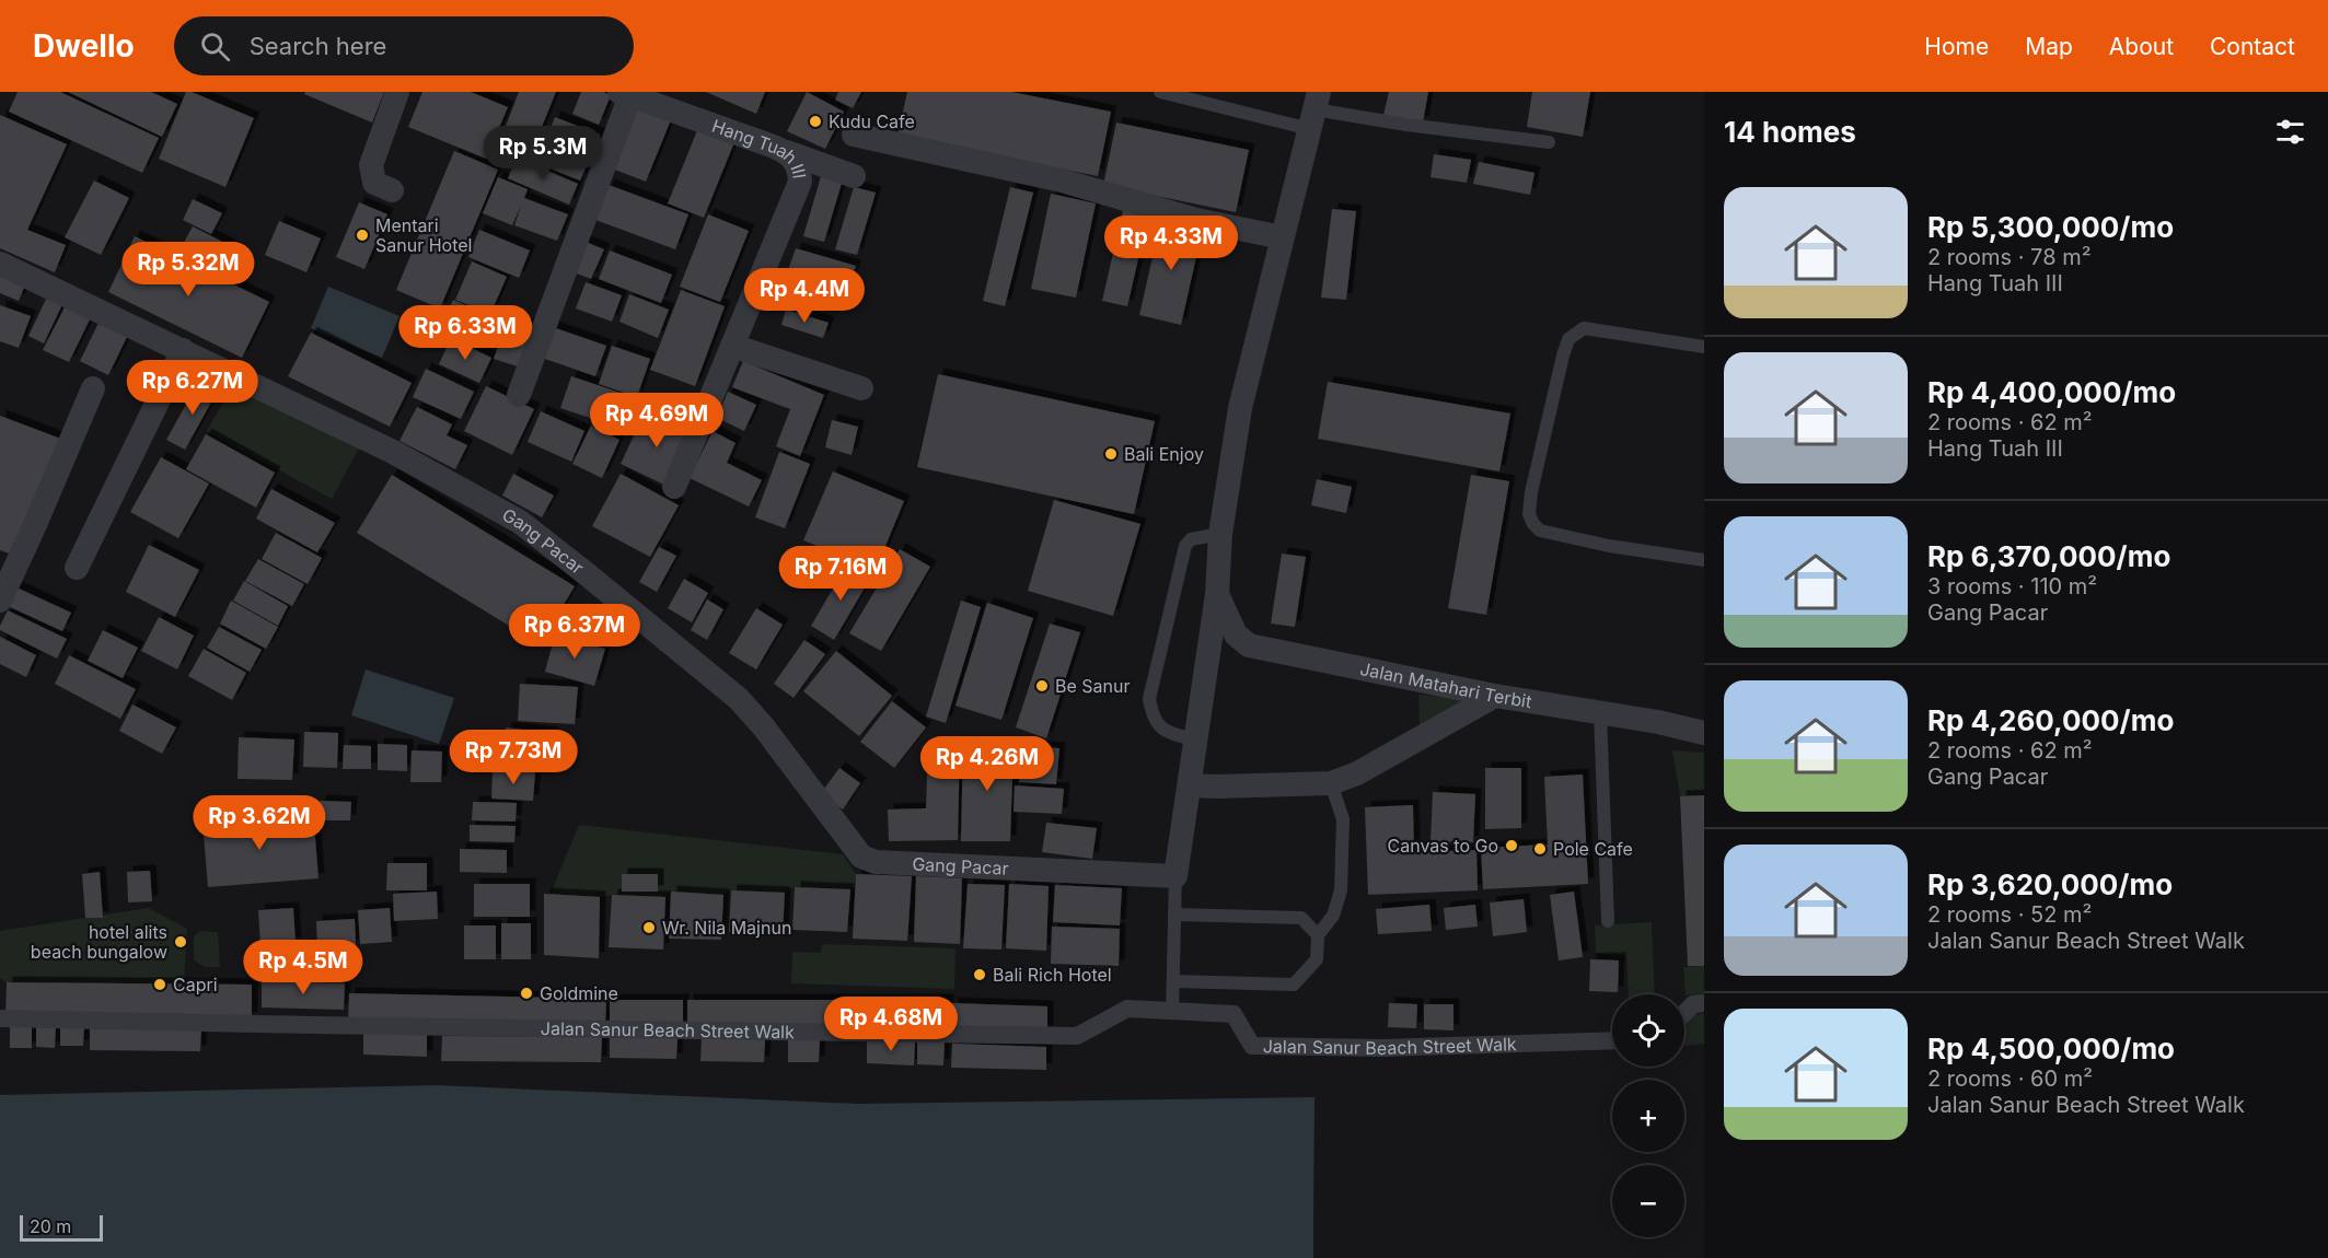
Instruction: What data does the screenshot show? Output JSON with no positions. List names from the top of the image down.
{
  "streets": {
    "street": [
      "Hang Tuah III",
      "Gang Pacar",
      "Jalan Matahari Terbit",
      "Jalan Sanur Beach Street Walk"
    ]
  },
  "crossings": [
    ["Gang Pacar", "Jalan Matahari Terbit"]
  ],
  "places": [
    "Kudu Cafe",
    "Mentari Sanur Hotel",
    "Bali Enjoy",
    "Be Sanur",
    "Canvas to Go",
    "Pole Cafe",
    "Wr. Nila Majnun",
    "hotel alits beach bungalow",
    "Bali Rich Hotel",
    "Capri",
    "Goldmine"
  ],
  "scale_bar": "20 m",
  "page": {
    "header": "Dwello",
    "search": "Search here",
    "nav": [
      "Home",
      "Map",
      "About",
      "Contact"
    ],
    "heading": "14 homes",
    "price": [
      "Rp 5.3M",
      "Rp 4.33M",
      "Rp 5.32M",
      "Rp 4.4M",
      "Rp 6.33M",
      "Rp 6.27M",
      "Rp 4.69M",
      "Rp 7.16M",
      "Rp 6.37M",
      "Rp 7.73M",
      "Rp 4.26M",
      "Rp 3.62M",
      "Rp 4.5M",
      "Rp 4.68M"
    ],
    "list": [
      {
        "name": "Rp 5,300,000/mo",
        "note": "2 rooms · 78 m² · Hang Tuah III"
      },
      {
        "name": "Rp 4,400,000/mo",
        "note": "2 rooms · 62 m² · Hang Tuah III"
      },
      {
        "name": "Rp 6,370,000/mo",
        "note": "3 rooms · 110 m² · Gang Pacar"
      },
      {
        "name": "Rp 4,260,000/mo",
        "note": "2 rooms · 62 m² · Gang Pacar"
      },
      {
        "name": "Rp 3,620,000/mo",
        "note": "2 rooms · 52 m² · Jalan Sanur Beach Street Walk"
      },
      {
        "name": "Rp 4,500,000/mo",
        "note": "2 rooms · 60 m² · Jalan Sanur Beach Street Walk"
      }
    ],
    "map_buttons": ["+", "−"],
    "scale": "20 m"
  }
}
